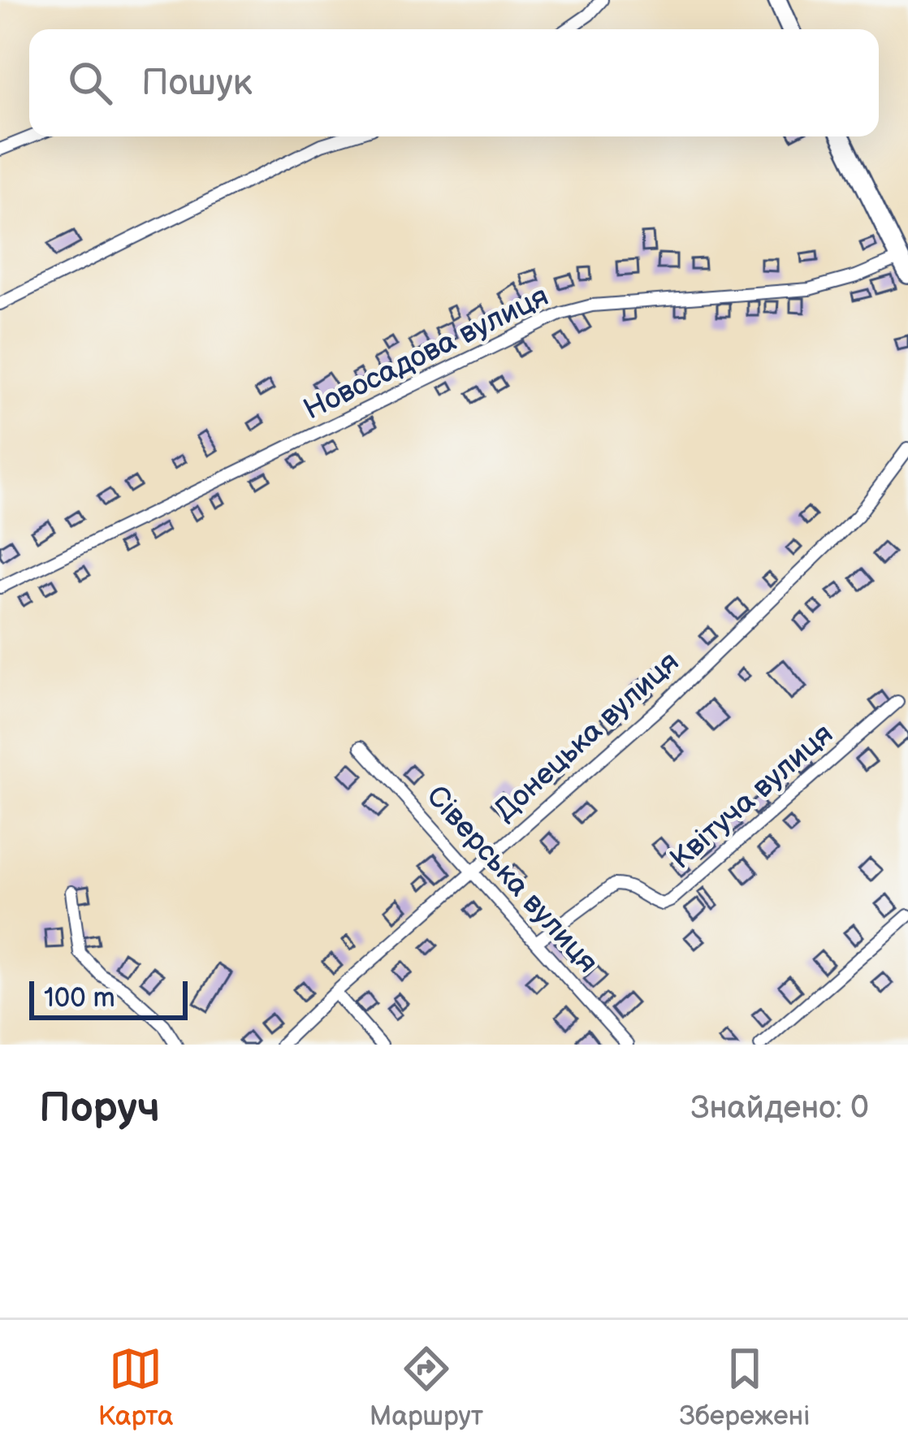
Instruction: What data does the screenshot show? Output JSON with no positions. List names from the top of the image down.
{
  "streets": {
    "street": [
      "Новосадова вулиця",
      "Донецька вулиця",
      "Квітуча вулиця",
      "Сіверська вулиця"
    ]
  },
  "crossings": [
    ["Донецька вулиця", "Сіверська вулиця"],
    ["Квітуча вулиця", "Сіверська вулиця"]
  ],
  "scale_bar": "100 m",
  "page": {
    "search": "Пошук",
    "scale": "100 m",
    "heading": ["Поруч", "Знайдено: 0"],
    "nav": ["Карта", "Маршрут", "Збережені"]
  }
}
